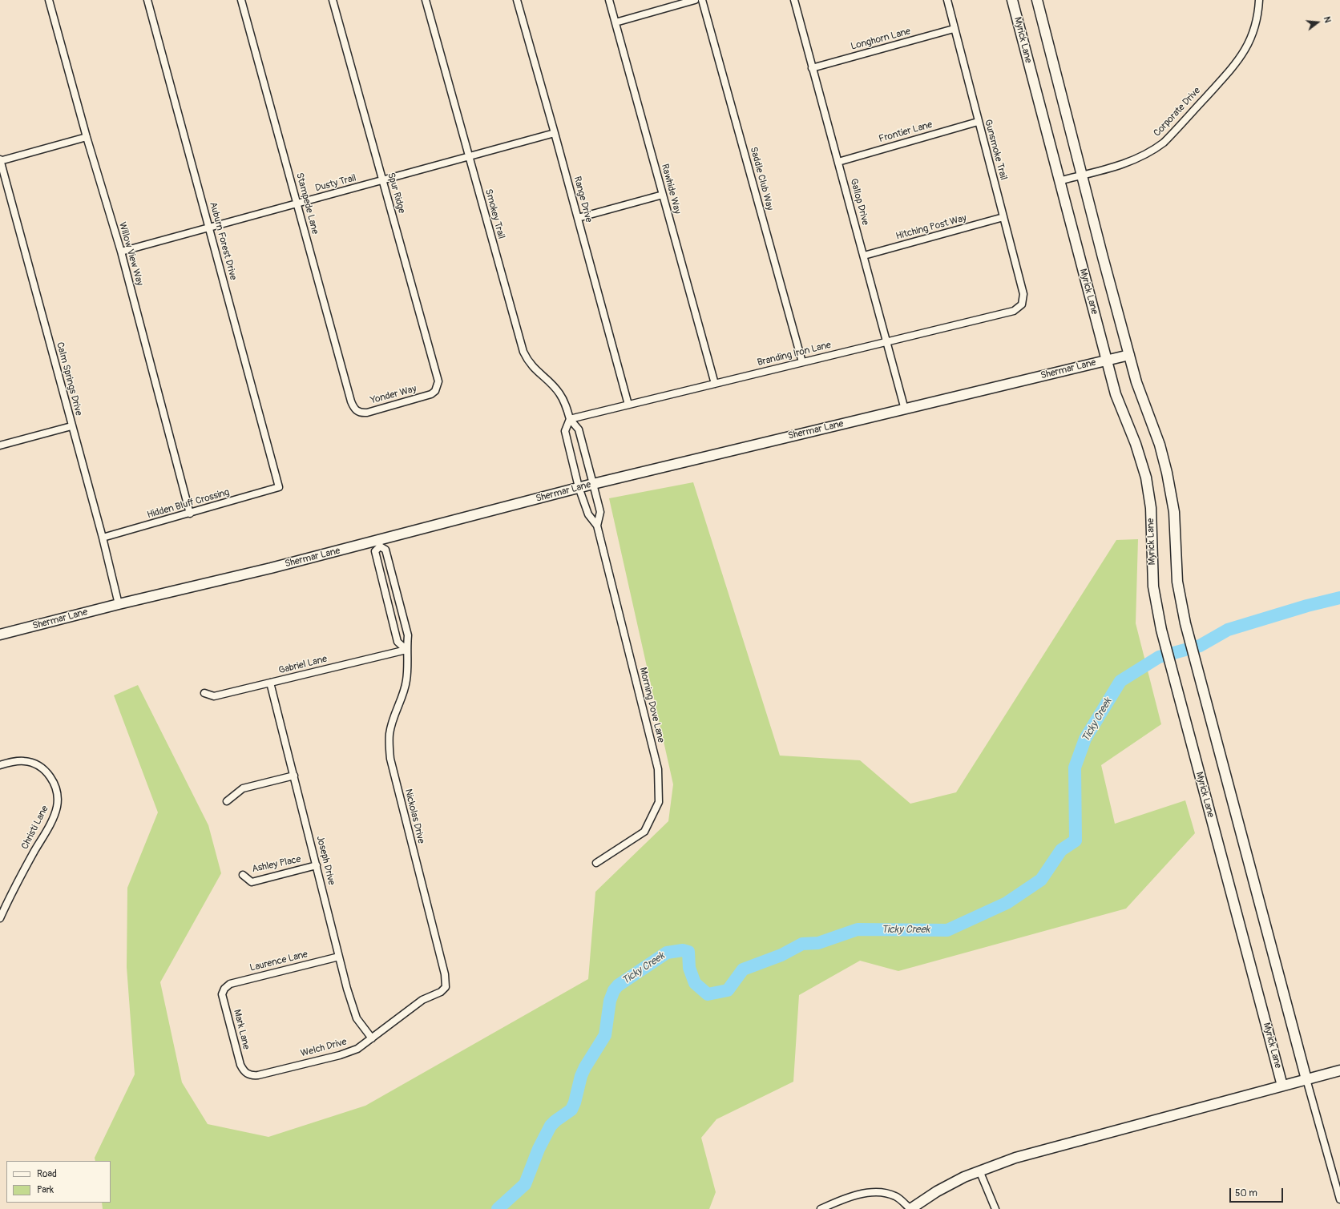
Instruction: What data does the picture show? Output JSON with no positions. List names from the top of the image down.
{
  "streets": {
    "street": [
      "Longhorn Lane",
      "Myrick Lane",
      "Corporate Drive",
      "Frontier Lane",
      "Gunsmoke Trail",
      "Saddle Club Way",
      "Dusty Trail",
      "Rawhide Way",
      "Spur Ridge",
      "Range Drive",
      "Gallop Drive",
      "Stampede Lane",
      "Smokey Trail",
      "Hitching Post Way",
      "Auburn Forest Drive",
      "Willow View Way",
      "Branding Iron Lane",
      "Shermar Lane",
      "Calm Springs Drive",
      "Yonder Way",
      "Hidden Bluff Crossing",
      "Gabriel Lane",
      "Morning Dove Lane",
      "Nickolas Drive",
      "Christi Lane",
      "Joseph Drive",
      "Ashley Place",
      "Laurence Lane",
      "Mark Lane",
      "Welch Drive"
    ]
  },
  "crossings": [
    ["Longhorn Lane", "Gunsmoke Trail"],
    ["Longhorn Lane", "Gallop Drive"],
    ["Myrick Lane", "Corporate Drive"],
    ["Myrick Lane", "Shermar Lane"],
    ["Frontier Lane", "Gunsmoke Trail"],
    ["Frontier Lane", "Gallop Drive"],
    ["Gunsmoke Trail", "Hitching Post Way"],
    ["Gunsmoke Trail", "Branding Iron Lane"],
    ["Saddle Club Way", "Branding Iron Lane"],
    ["Dusty Trail", "Spur Ridge"],
    ["Dusty Trail", "Range Drive"],
    ["Dusty Trail", "Stampede Lane"],
    ["Dusty Trail", "Smokey Trail"],
    ["Dusty Trail", "Auburn Forest Drive"],
    ["Dusty Trail", "Willow View Way"],
    ["Rawhide Way", "Branding Iron Lane"],
    ["Spur Ridge", "Yonder Way"],
    ["Range Drive", "Branding Iron Lane"],
    ["Gallop Drive", "Hitching Post Way"],
    ["Gallop Drive", "Branding Iron Lane"],
    ["Gallop Drive", "Shermar Lane"],
    ["Stampede Lane", "Yonder Way"],
    ["Smokey Trail", "Branding Iron Lane"],
    ["Smokey Trail", "Shermar Lane"],
    ["Smokey Trail", "Morning Dove Lane"],
    ["Auburn Forest Drive", "Hidden Bluff Crossing"],
    ["Willow View Way", "Hidden Bluff Crossing"],
    ["Shermar Lane", "Calm Springs Drive"],
    ["Shermar Lane", "Morning Dove Lane"],
    ["Shermar Lane", "Nickolas Drive"],
    ["Calm Springs Drive", "Hidden Bluff Crossing"],
    ["Gabriel Lane", "Nickolas Drive"],
    ["Gabriel Lane", "Joseph Drive"],
    ["Nickolas Drive", "Welch Drive"],
    ["Joseph Drive", "Ashley Place"],
    ["Joseph Drive", "Laurence Lane"],
    ["Joseph Drive", "Welch Drive"],
    ["Laurence Lane", "Mark Lane"],
    ["Mark Lane", "Welch Drive"]
  ],
  "water": ["Ticky Creek"],
  "legend": ["Road", "Park"],
  "scale_bar": "50 m",
  "north": "right"
}
